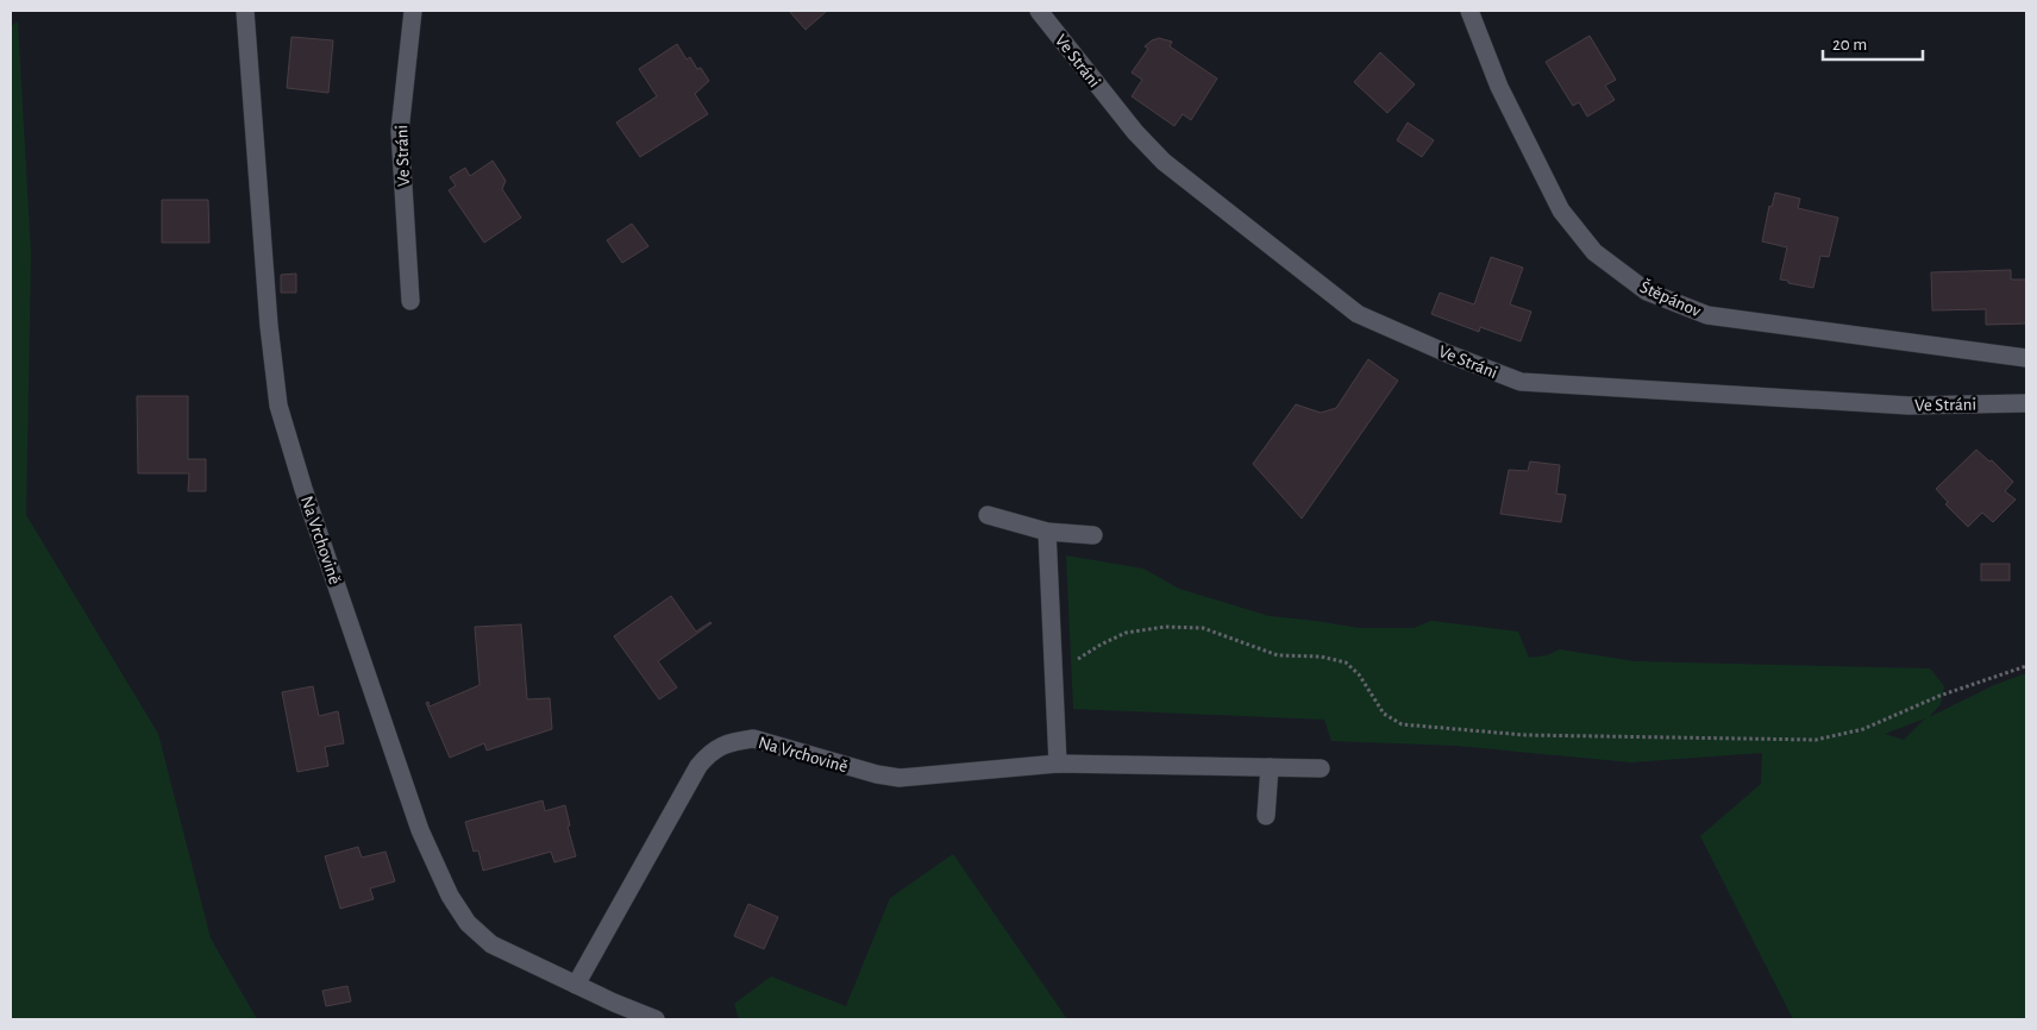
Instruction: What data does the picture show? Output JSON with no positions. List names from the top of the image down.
{
  "streets": {
    "street": ["Ve Stráni", "Štěpánov", "Na Vrchovině"]
  },
  "scale_bar": "20 m"
}
